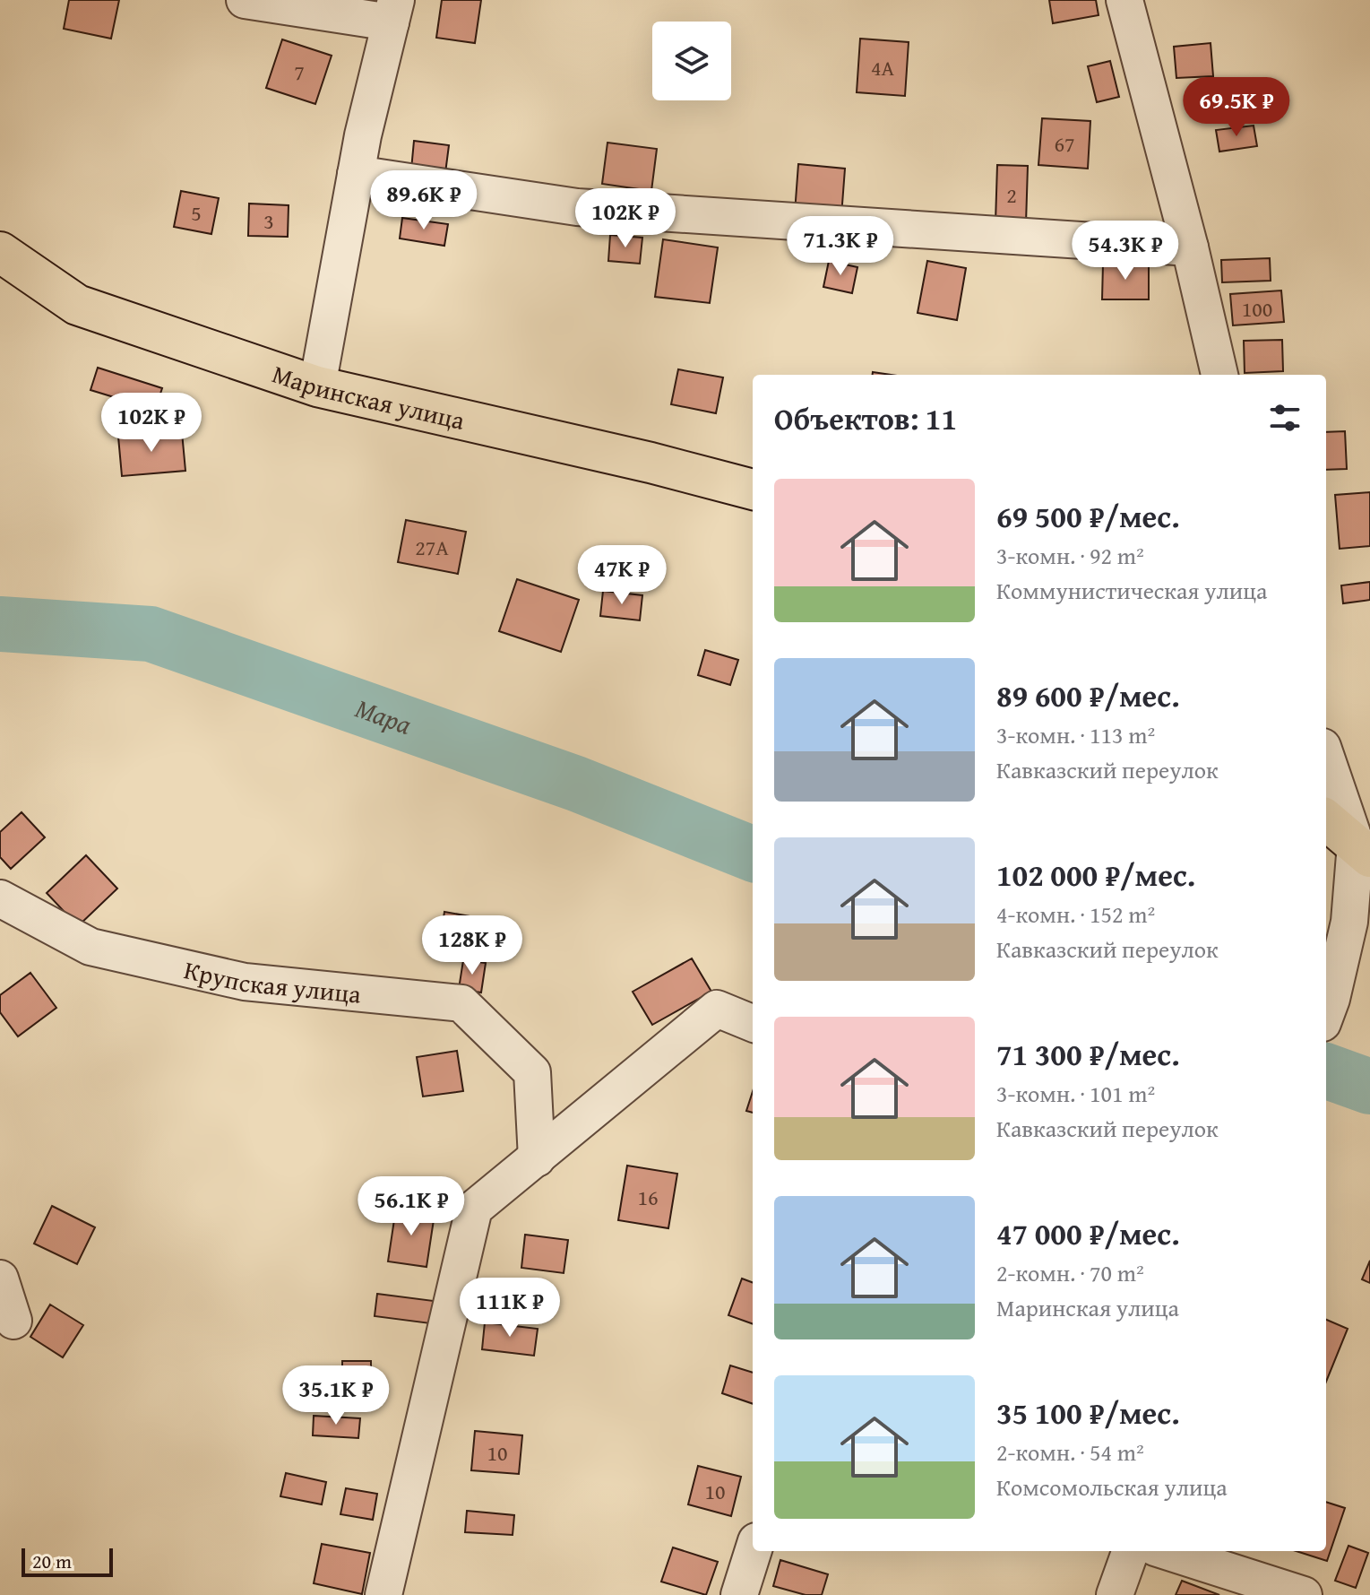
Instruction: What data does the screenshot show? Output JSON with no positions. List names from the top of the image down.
{
  "streets": {
    "main road": ["Маринская улица"],
    "street": ["Крупская улица"]
  },
  "water": ["Мара"],
  "house_numbers": [
    "4А",
    "7",
    "67",
    "2",
    "5",
    "3",
    "100",
    "27А",
    "16",
    "10",
    "10"
  ],
  "scale_bar": "20 m",
  "page": {
    "price": [
      "69.5K ₽",
      "89.6K ₽",
      "102K ₽",
      "71.3K ₽",
      "54.3K ₽",
      "102K ₽",
      "47K ₽",
      "128K ₽",
      "56.1K ₽",
      "111K ₽",
      "35.1K ₽"
    ],
    "heading": "Объектов: 11",
    "list": [
      {
        "name": "69 500 ₽/мес.",
        "note": "3-комн. · 92 m² · Коммунистическая улица"
      },
      {
        "name": "89 600 ₽/мес.",
        "note": "3-комн. · 113 m² · Кавказский переулок"
      },
      {
        "name": "102 000 ₽/мес.",
        "note": "4-комн. · 152 m² · Кавказский переулок"
      },
      {
        "name": "71 300 ₽/мес.",
        "note": "3-комн. · 101 m² · Кавказский переулок"
      },
      {
        "name": "47 000 ₽/мес.",
        "note": "2-комн. · 70 m² · Маринская улица"
      },
      {
        "name": "35 100 ₽/мес.",
        "note": "2-комн. · 54 m² · Комсомольская улица"
      }
    ],
    "scale": "20 m"
  }
}
